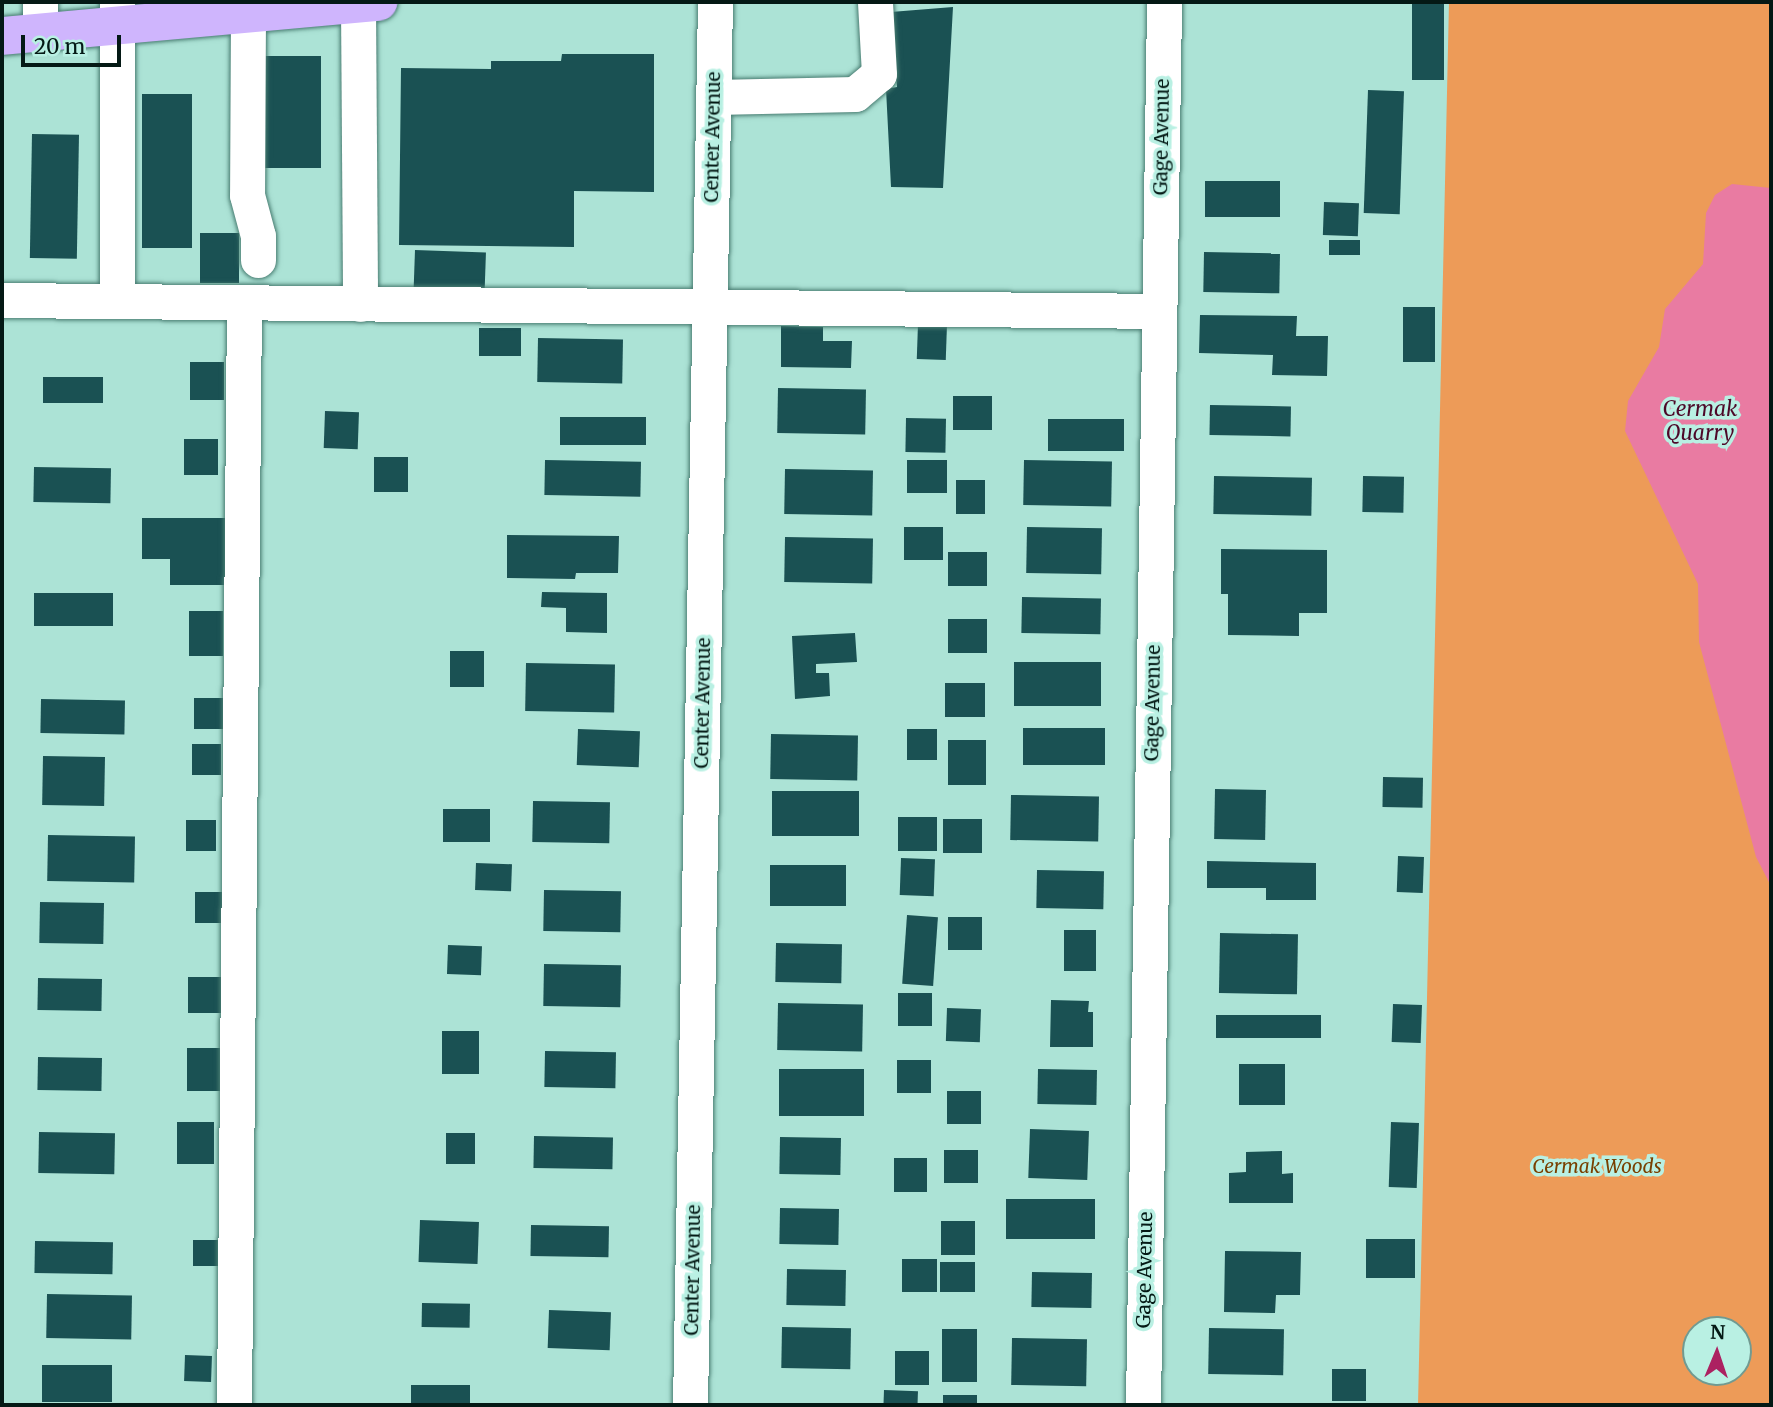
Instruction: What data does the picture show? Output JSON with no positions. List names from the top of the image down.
{
  "streets": {
    "street": ["Center Avenue", "Gage Avenue"]
  },
  "water": ["Cermak Quarry"],
  "parks": ["Cermak Woods"],
  "scale_bar": "20 m",
  "north": "top"
}
